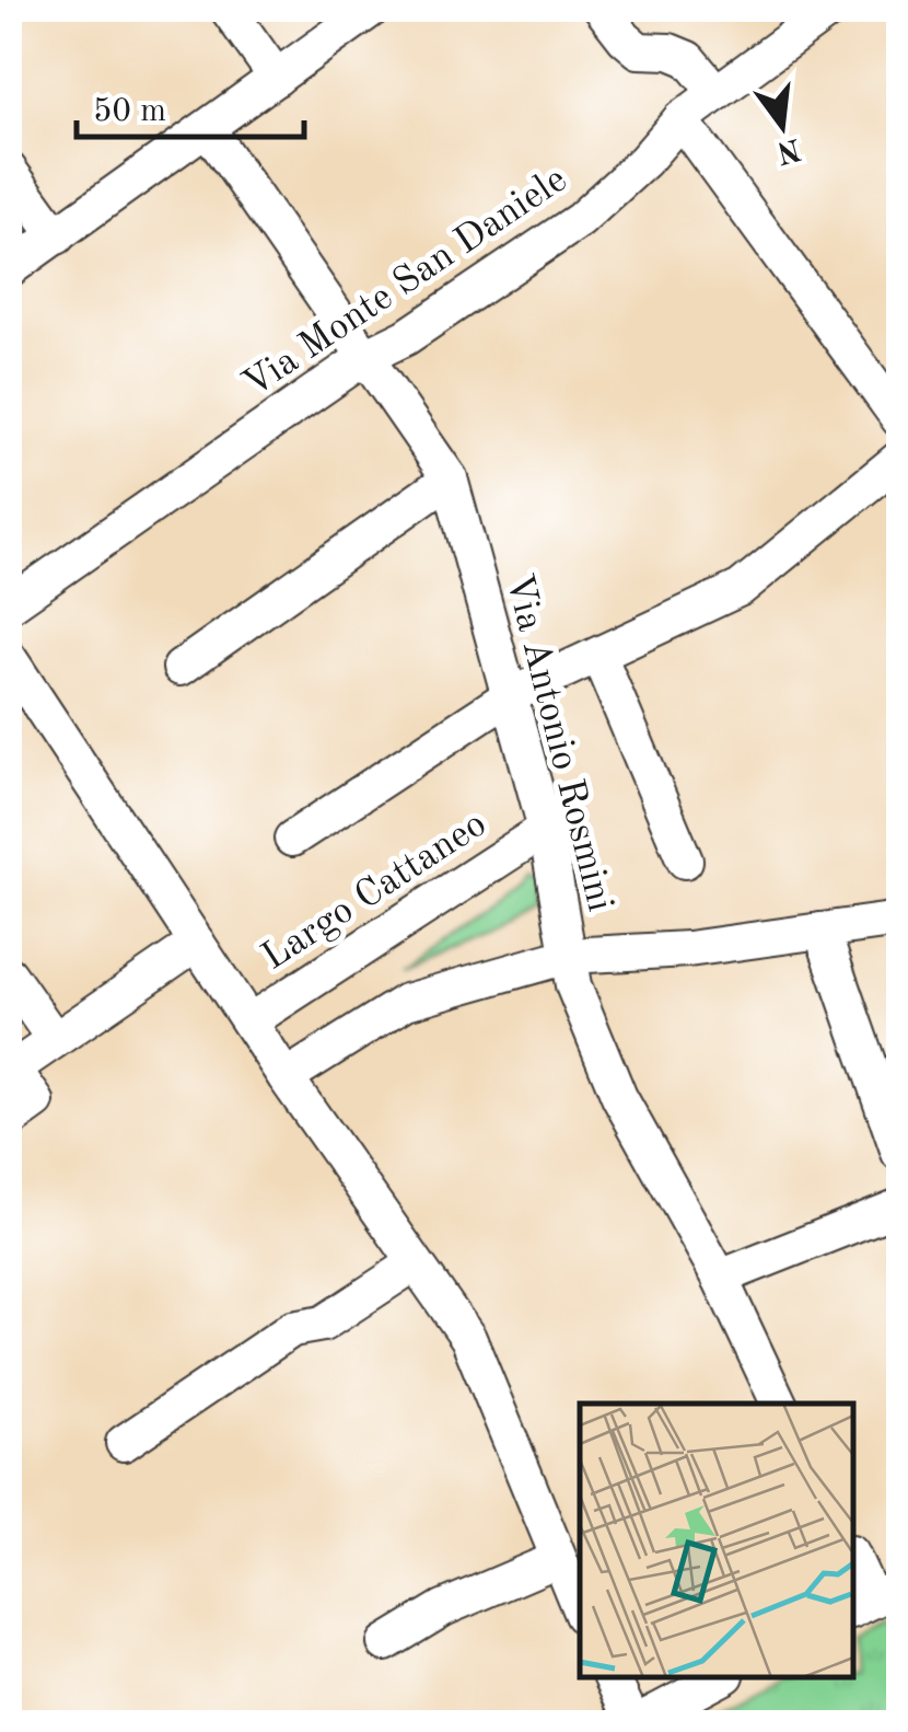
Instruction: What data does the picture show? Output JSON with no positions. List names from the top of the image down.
{
  "streets": {
    "street": ["Via Monte San Daniele", "Via Antonio Rosmini", "Largo Cattaneo"]
  },
  "crossings": [
    ["Via Monte San Daniele", "Via Antonio Rosmini"],
    ["Via Antonio Rosmini", "Largo Cattaneo"]
  ],
  "scale_bar": "50 m",
  "north": "bottom"
}
